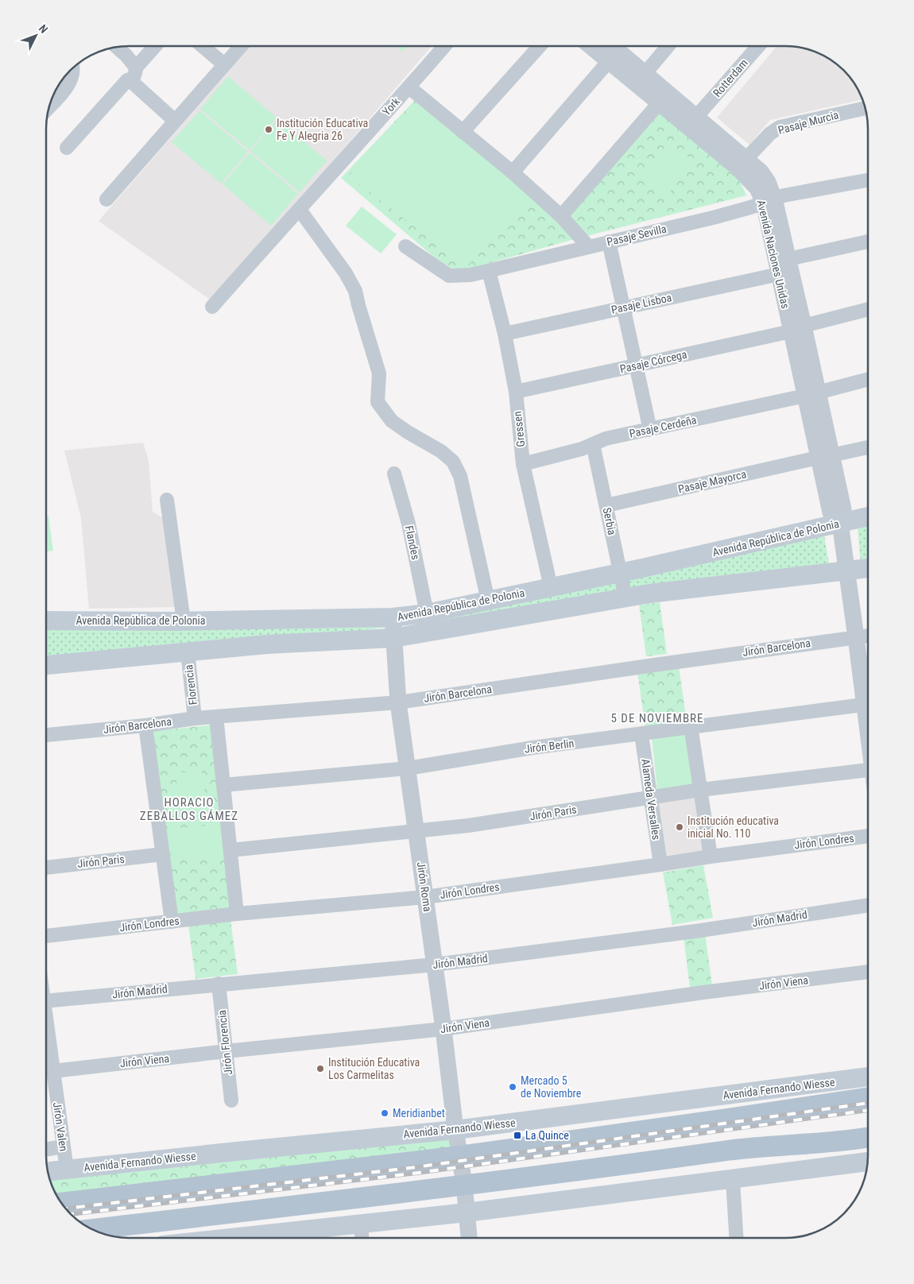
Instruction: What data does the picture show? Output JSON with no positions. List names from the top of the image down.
{
  "streets": {
    "main road": ["Avenida República de Polonia", "Avenida Fernando Wiesse"],
    "street": [
      "Rotterdam",
      "York",
      "Pasaje Murcia",
      "Pasaje Sevilla",
      "Avenida Naciones Unidas",
      "Pasaje Lisboa",
      "Pasaje Córcega",
      "Pasaje Cerdeña",
      "Gressen",
      "Pasaje Mayorca",
      "Serbia",
      "Flandes",
      "Jirón Barcelona",
      "Florencia",
      "Jirón Berlin",
      "Alameda Versalles",
      "Jirón Paris",
      "Jirón Londres",
      "Jirón Roma",
      "Jirón Madrid",
      "Jirón Viena",
      "Jirón Florencia",
      "Jirón Valen"
    ]
  },
  "crossings": [
    ["Rotterdam", "Avenida Naciones Unidas"],
    ["Pasaje Murcia", "Avenida Naciones Unidas"],
    ["Pasaje Sevilla", "Avenida Naciones Unidas"],
    ["Pasaje Sevilla", "Gressen"],
    ["Avenida Naciones Unidas", "Pasaje Lisboa"],
    ["Avenida Naciones Unidas", "Pasaje Córcega"],
    ["Avenida Naciones Unidas", "Pasaje Cerdeña"],
    ["Avenida Naciones Unidas", "Pasaje Mayorca"],
    ["Avenida Naciones Unidas", "Avenida República de Polonia"],
    ["Avenida Naciones Unidas", "Jirón Barcelona"],
    ["Pasaje Lisboa", "Gressen"],
    ["Pasaje Córcega", "Gressen"],
    ["Pasaje Cerdeña", "Gressen"],
    ["Pasaje Cerdeña", "Serbia"],
    ["Gressen", "Avenida República de Polonia"],
    ["Pasaje Mayorca", "Serbia"],
    ["Serbia", "Avenida República de Polonia"],
    ["Avenida República de Polonia", "Flandes"],
    ["Avenida República de Polonia", "Florencia"],
    ["Avenida República de Polonia", "Jirón Roma"],
    ["Jirón Barcelona", "Florencia"],
    ["Jirón Barcelona", "Jirón Roma"],
    ["Jirón Berlin", "Alameda Versalles"],
    ["Jirón Berlin", "Jirón Roma"],
    ["Alameda Versalles", "Jirón Paris"],
    ["Alameda Versalles", "Jirón Londres"],
    ["Jirón Paris", "Jirón Roma"],
    ["Jirón Londres", "Jirón Roma"],
    ["Jirón Roma", "Jirón Madrid"],
    ["Jirón Roma", "Jirón Viena"],
    ["Jirón Roma", "Avenida Fernando Wiesse"],
    ["Jirón Madrid", "Jirón Florencia"],
    ["Jirón Viena", "Jirón Florencia"],
    ["Jirón Viena", "Jirón Valen"],
    ["Avenida Fernando Wiesse", "Jirón Valen"]
  ],
  "districts": ["5 DE NOVIEMBRE", "HORACIO ZEBALLOS GÁMEZ"],
  "places": {
    "other": [
      "Institución Educativa Fe Y Alegria 26",
      "Institución educativa inicial No. 110",
      "Institución Educativa Los Carmelitas",
      "Mercado 5 de Noviembre",
      "Meridianbet"
    ],
    "transit": ["La Quince"]
  },
  "north": "top right"
}
